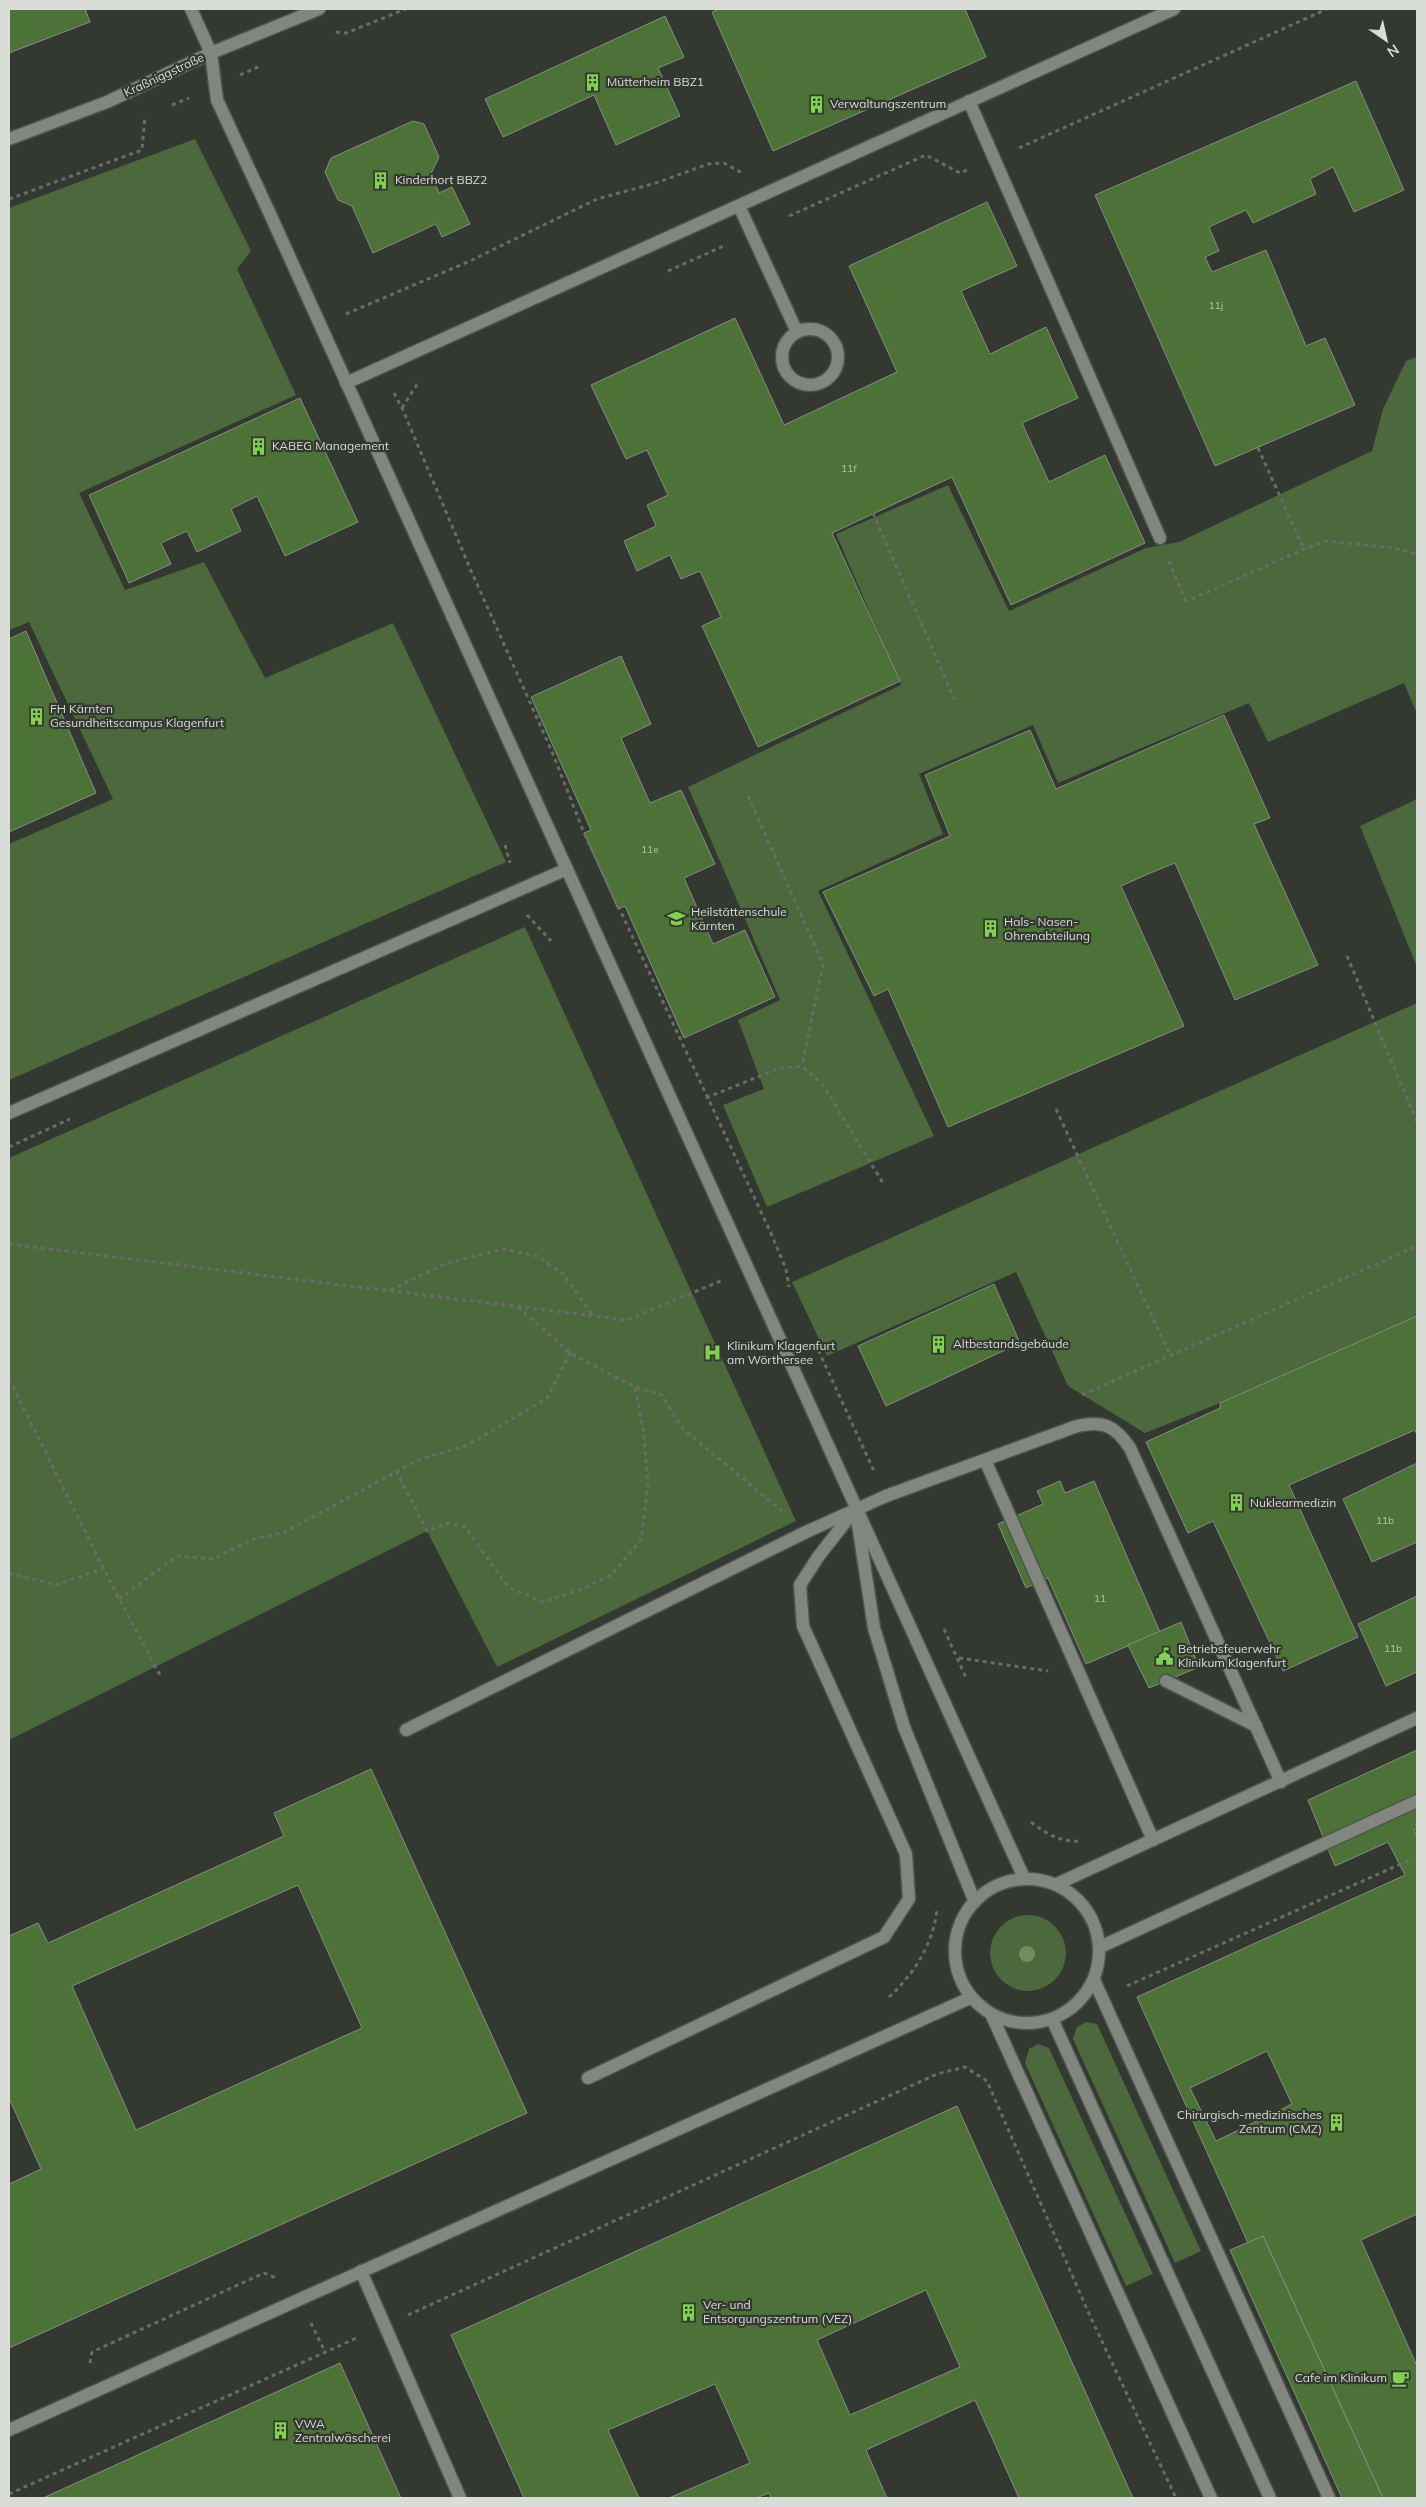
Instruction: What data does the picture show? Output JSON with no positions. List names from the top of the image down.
{
  "streets": {
    "street": ["Kraßniggstraße"]
  },
  "places": {
    "building": [
      "Mütterheim BBZ1",
      "Verwaltungszentrum",
      "Kinderhort BBZ2",
      "KABEG Management",
      "FH Kärnten Gesundheitscampus Klagenfurt",
      "Hals- Nasen- Ohrenabteilung",
      "Altbestandsgebäude",
      "Nuklearmedizin",
      "Chirurgisch-medizinisches Zentrum (CMZ)",
      "Ver- und Entsorgungszentrum (VEZ)",
      "VWA Zentralwäscherei"
    ],
    "school or university": ["Heilstättenschule Kärnten"],
    "hospital": ["Klinikum Klagenfurt am Wörthersee"],
    "public building": ["Betriebsfeuerwehr Klinikum Klagenfurt"],
    "cafe": ["Cafe im Klinikum"]
  },
  "house_numbers": [
    "11j",
    "11f",
    "11e",
    "11b",
    "11",
    "11b"
  ],
  "north": "bottom right"
}
